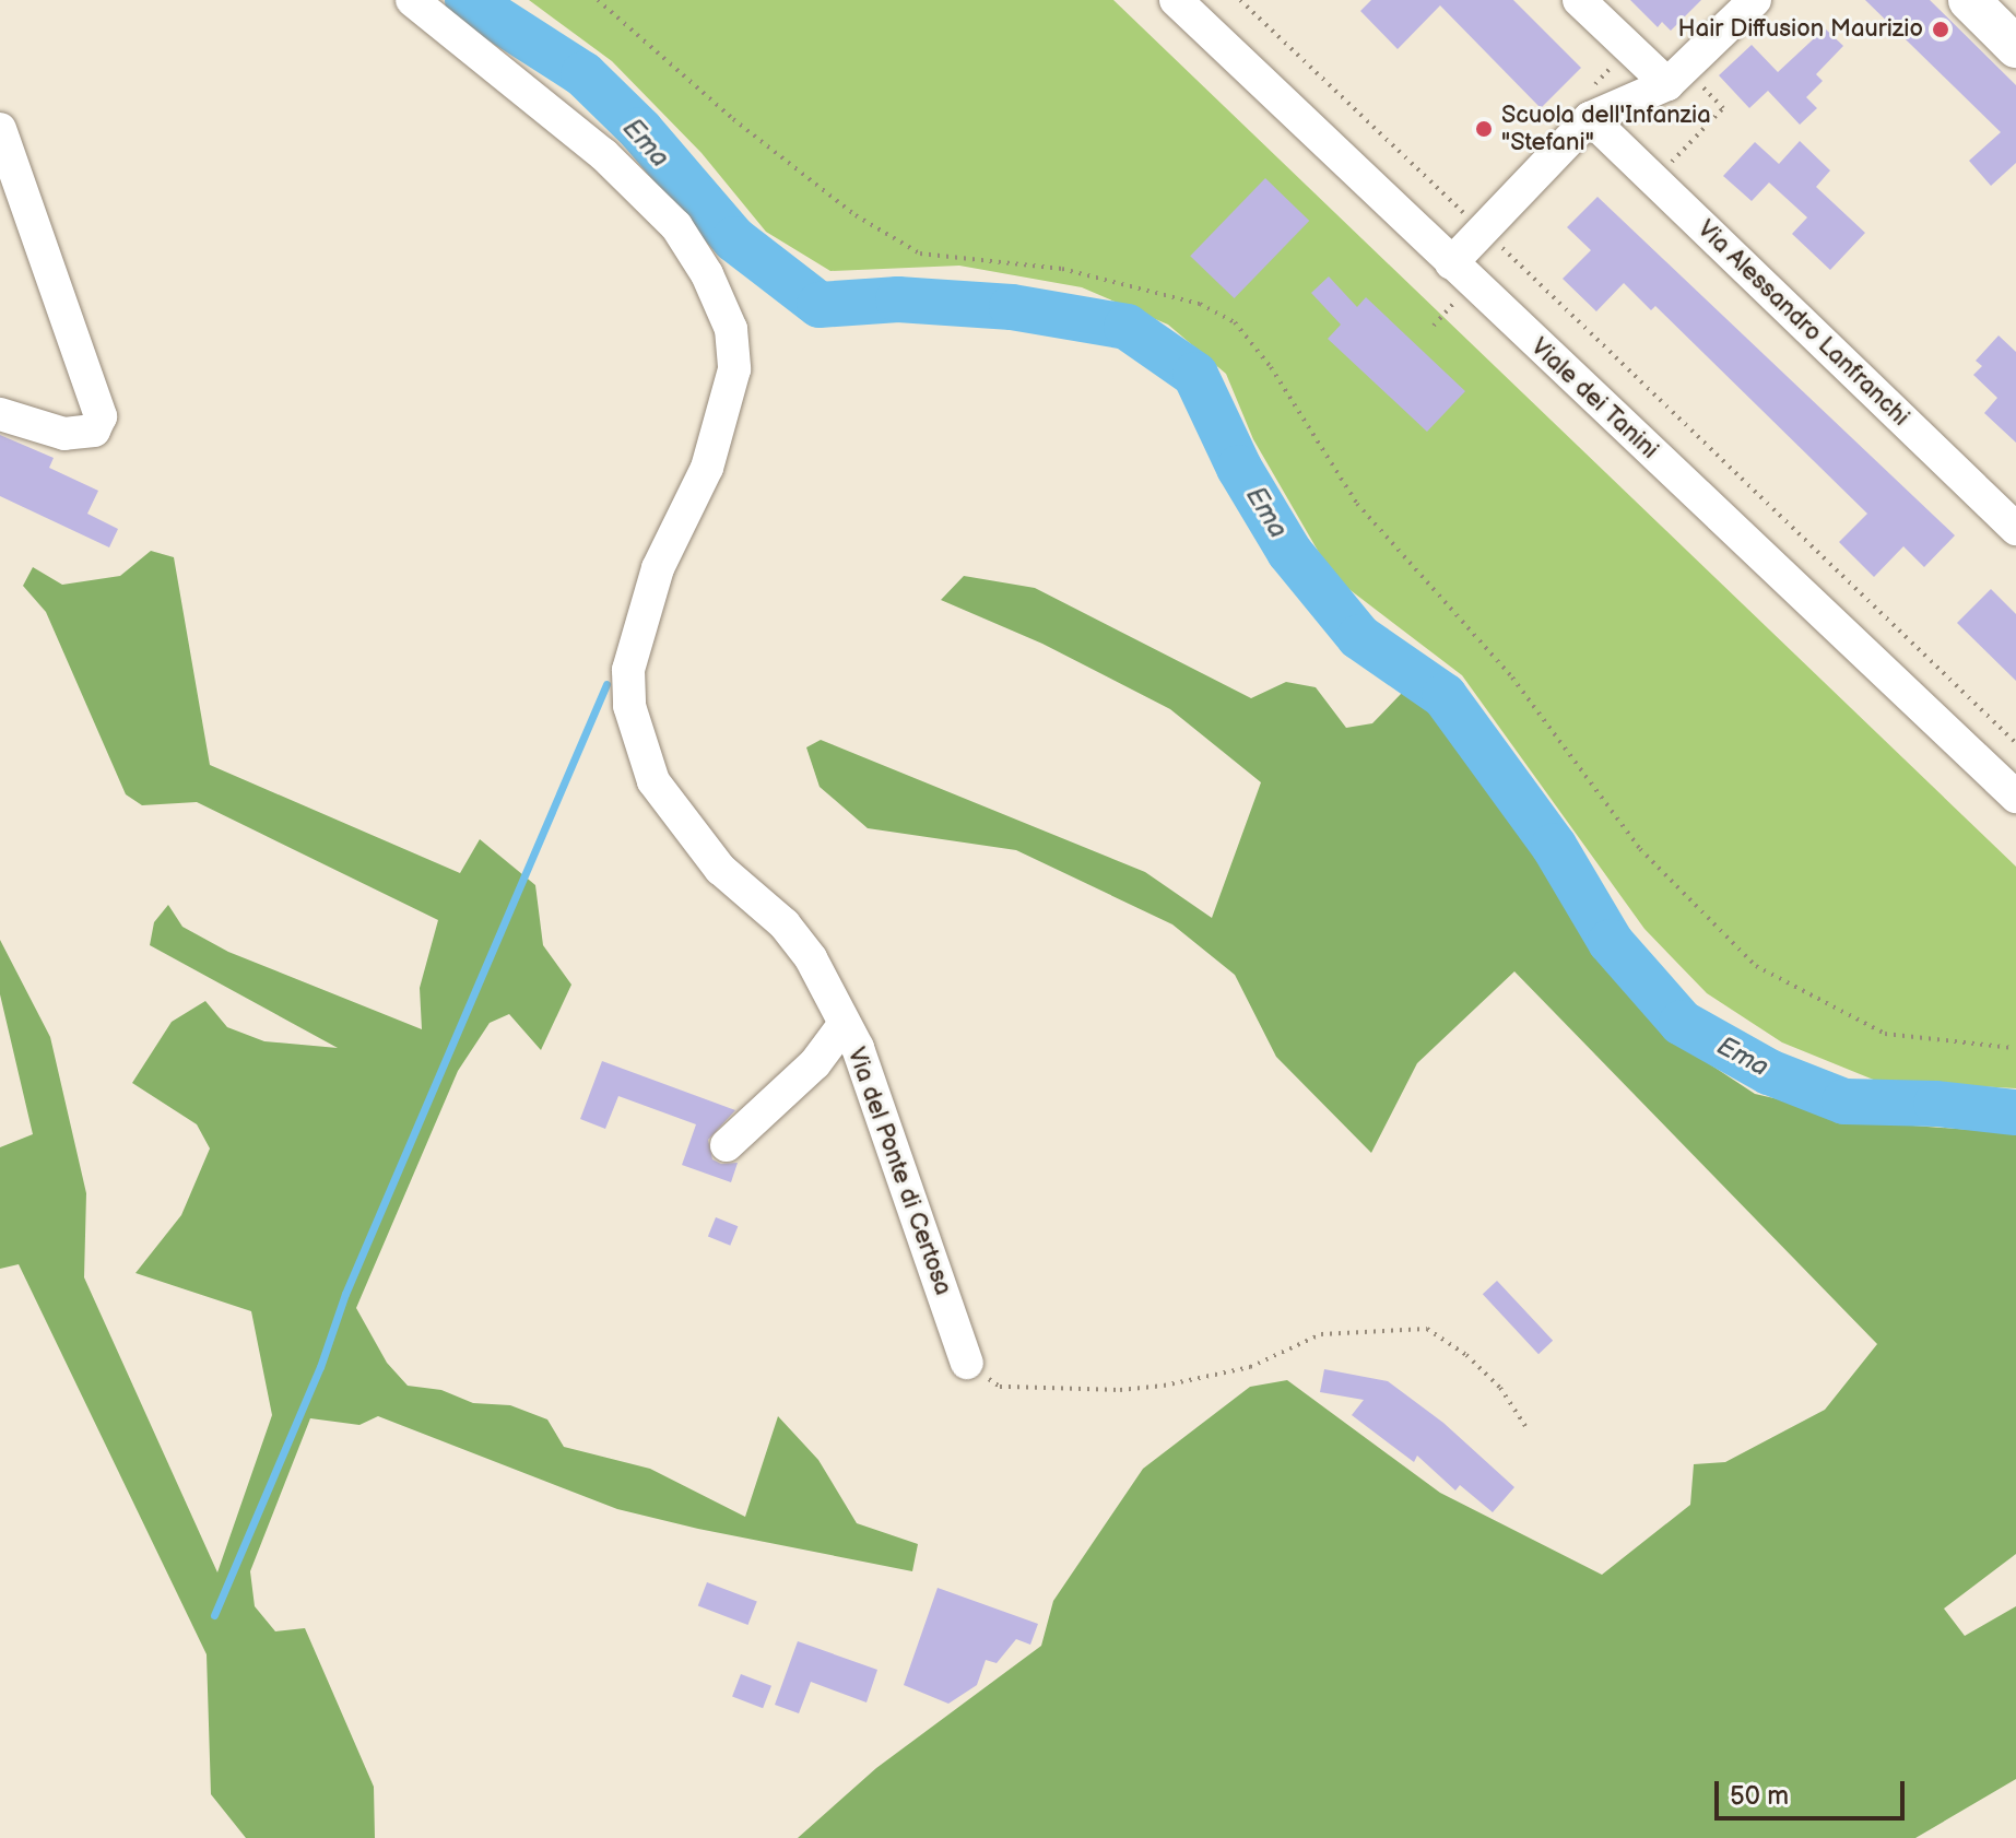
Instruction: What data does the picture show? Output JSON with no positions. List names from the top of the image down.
{
  "streets": {
    "street": ["Via Alessandro Lanfranchi", "Viale dei Tanini", "Via del Ponte di Certosa"]
  },
  "water": ["Ema"],
  "places": ["Hair Diffusion Maurizio", "Scuola dell'Infanzia \"Stefani\""],
  "scale_bar": "50 m"
}
